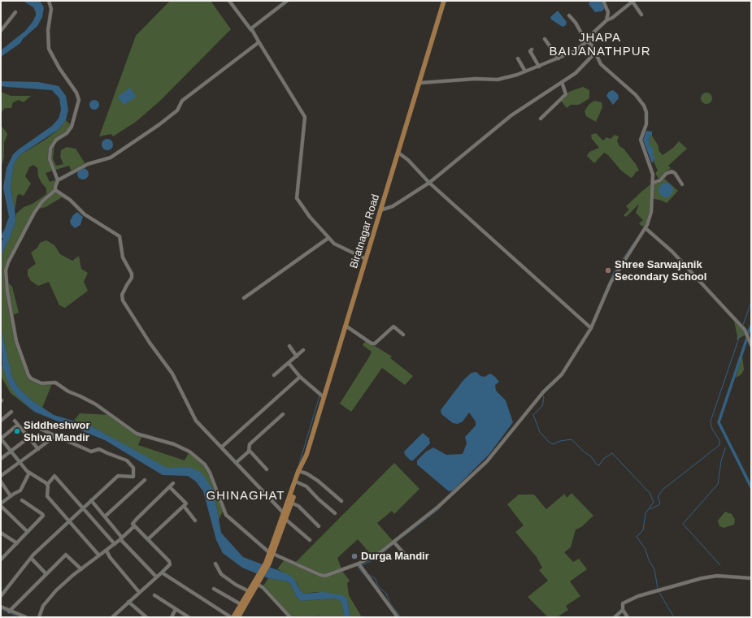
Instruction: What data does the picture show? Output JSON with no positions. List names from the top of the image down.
{
  "streets": {
    "main road": ["Biratnagar Road"]
  },
  "districts": ["JHAPA BAIJANATHPUR", "GHINAGHAT"],
  "places": ["Shree Sarwajanik Secondary School", "Siddheshwor Shiva Mandir", "Durga Mandir"]
}
